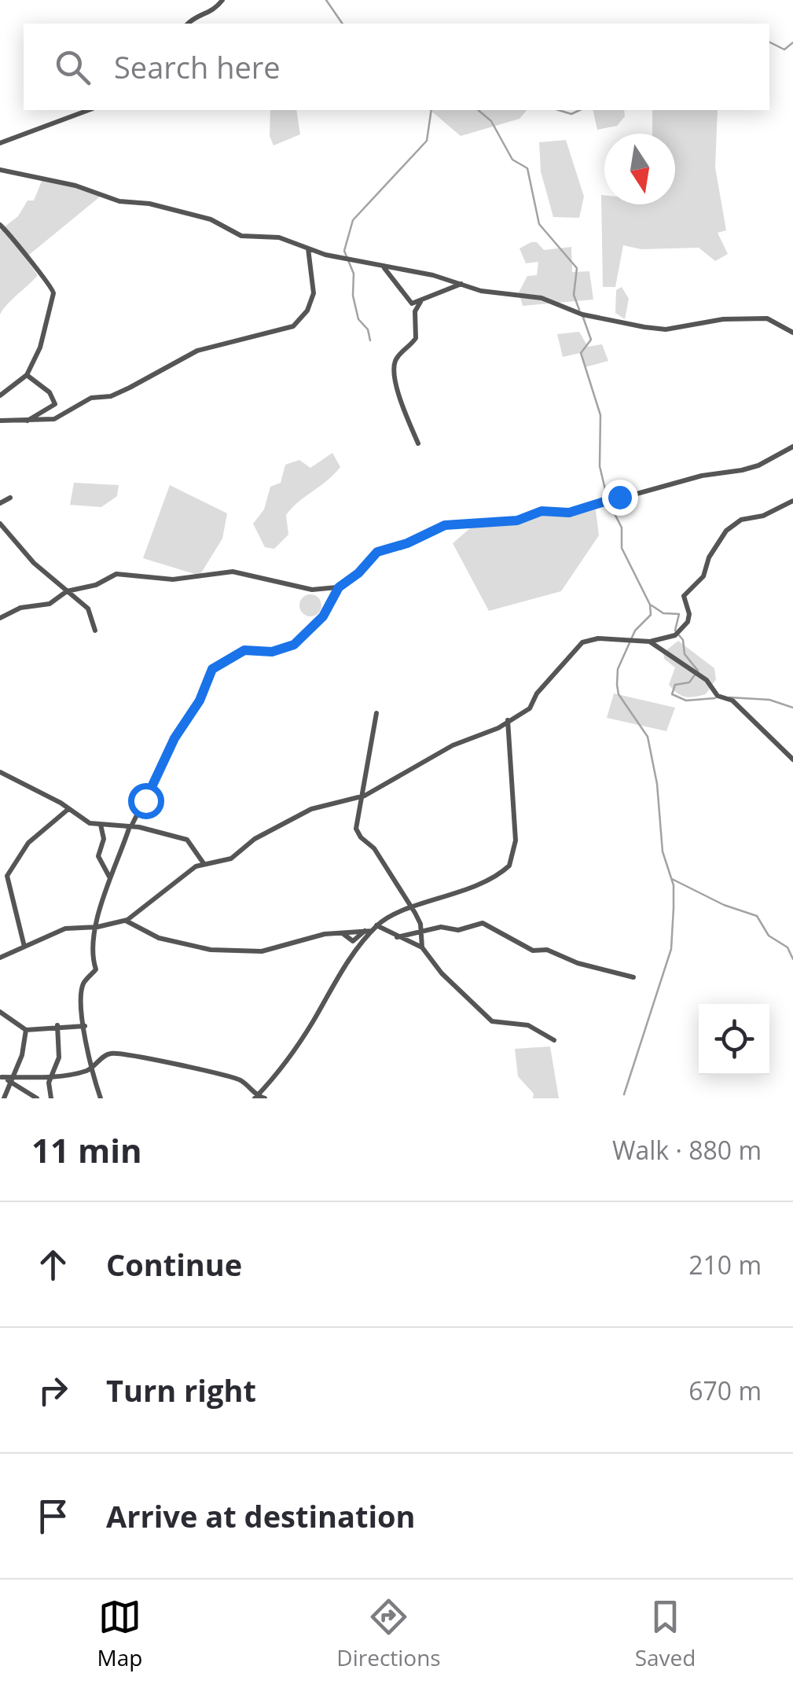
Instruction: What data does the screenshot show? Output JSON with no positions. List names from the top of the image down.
{
  "north": "bottom",
  "page": {
    "search": "Search here",
    "heading": ["11 min", "Walk · 880 m"],
    "list": [
      ["Continue", "210 m"],
      ["Turn right", "670 m"],
      "Arrive at destination"
    ],
    "nav": ["Map", "Directions", "Saved"]
  }
}
